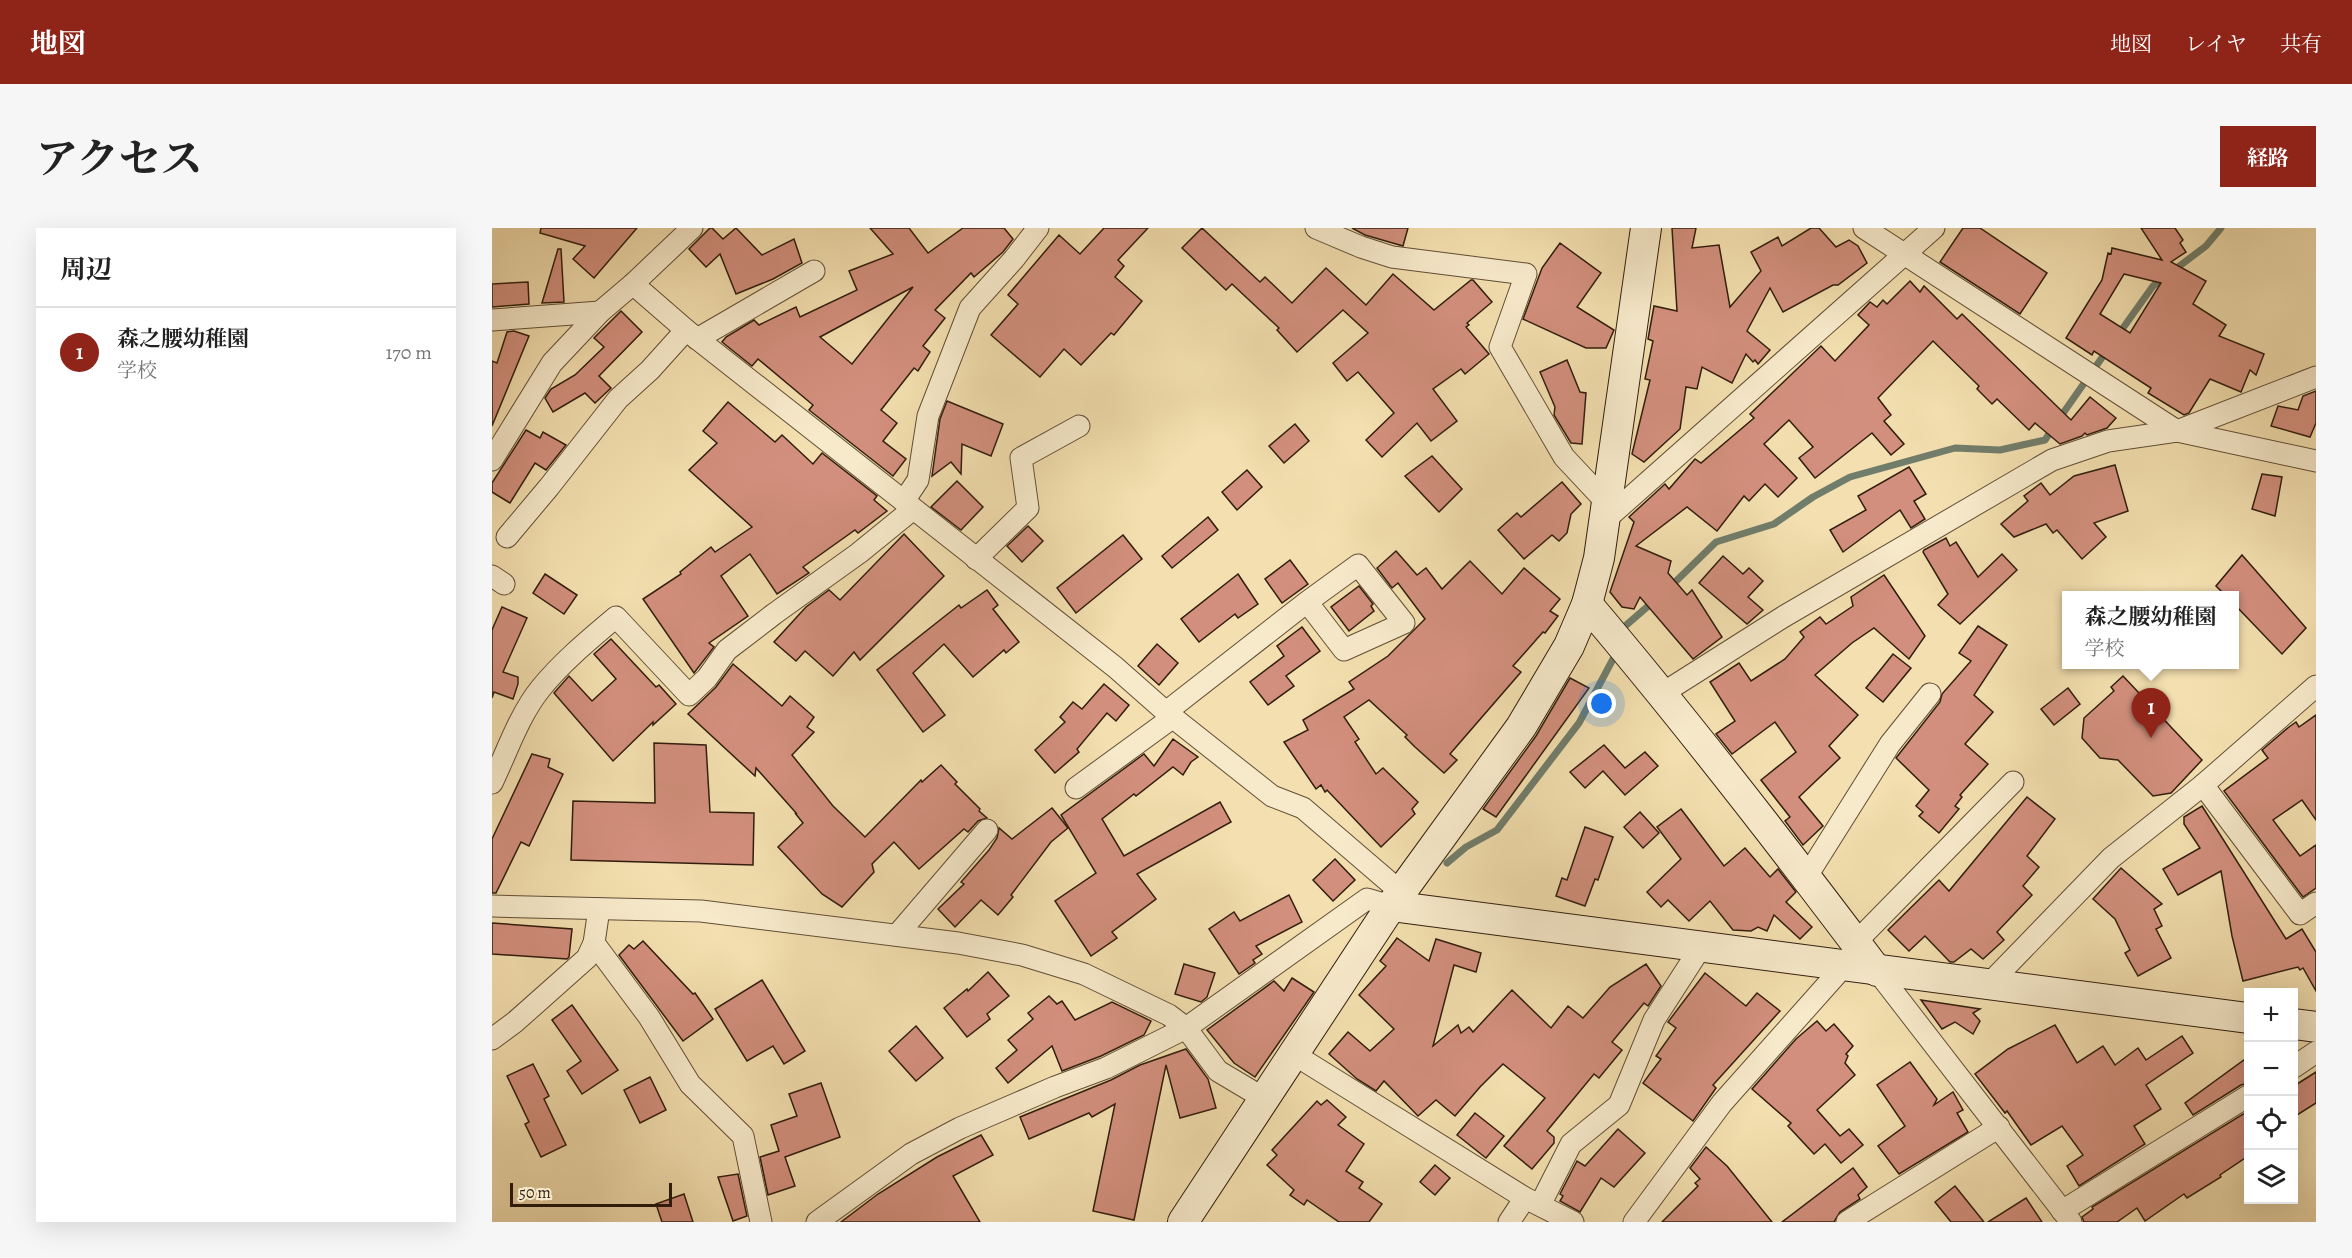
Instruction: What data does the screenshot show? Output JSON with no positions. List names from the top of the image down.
{
  "scale_bar": "50 m",
  "page": {
    "header": "地図",
    "nav": ["地図", "レイヤ", "共有"],
    "title": "アクセス",
    "buttons": "経路",
    "heading": "周辺",
    "list": [
      {
        "mark": "1",
        "name": "森之腰幼稚園",
        "note": "学校",
        "value": "170 m"
      }
    ],
    "popup": ["森之腰幼稚園", "学校"],
    "pins": "1",
    "map_buttons": ["+", "−"],
    "scale": "50 m"
  }
}
